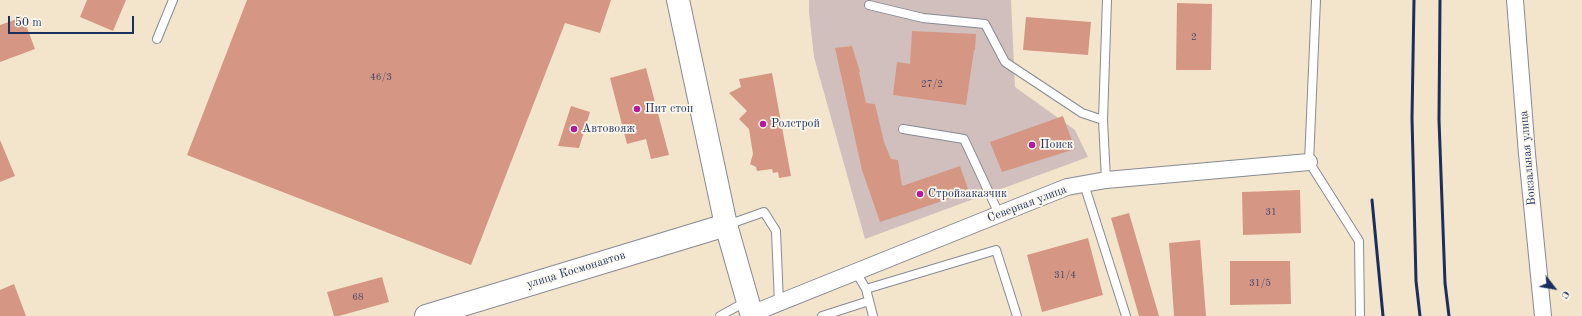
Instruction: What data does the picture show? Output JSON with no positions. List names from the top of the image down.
{
  "streets": {
    "main road": ["улица Космонавтов"],
    "street": ["Вокзальная улица", "Северная улица"]
  },
  "places": [
    "Пит стоп",
    "Ролстрой",
    "Автовояж",
    "Поиск",
    "Стройзаказчик"
  ],
  "house_numbers": [
    "2",
    "46/3",
    "27/2",
    "31",
    "31/4",
    "31/5",
    "68"
  ],
  "scale_bar": "50 m",
  "north": "bottom right"
}
